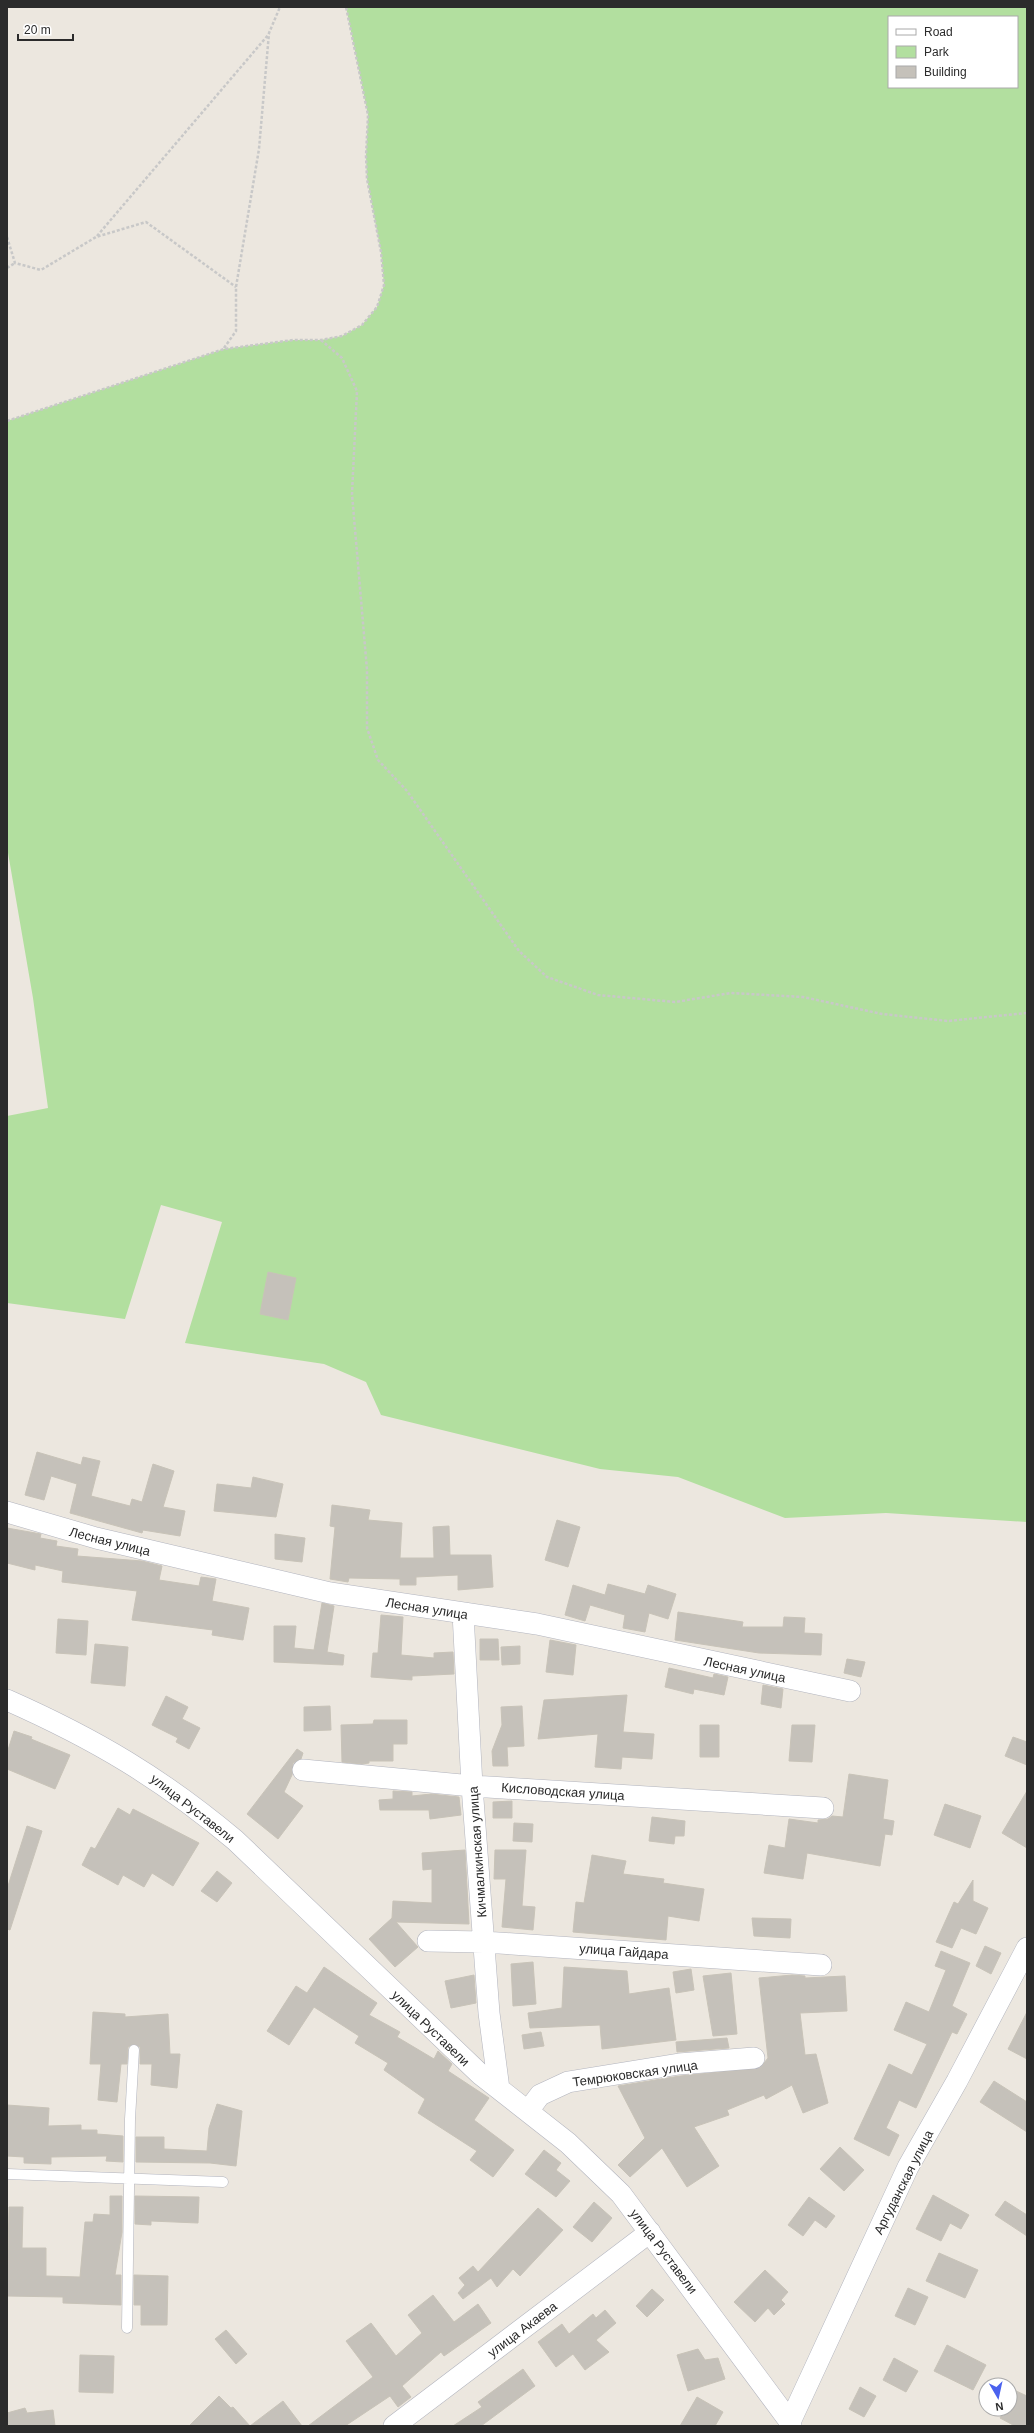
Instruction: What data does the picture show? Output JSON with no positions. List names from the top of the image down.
{
  "streets": {
    "street": [
      "Лесная улица",
      "Кисловодская улица",
      "улица Руставели",
      "Кичмалкинская улица",
      "улица Гайдара",
      "Темрюковская улица",
      "Аргуданская улица",
      "улица Акаева"
    ]
  },
  "crossings": [
    ["Лесная улица", "Кичмалкинская улица"],
    ["Кисловодская улица", "Кичмалкинская улица"],
    ["улица Руставели", "Кичмалкинская улица"],
    ["улица Руставели", "Темрюковская улица"],
    ["улица Руставели", "Аргуданская улица"],
    ["улица Руставели", "улица Акаева"],
    ["Кичмалкинская улица", "улица Гайдара"]
  ],
  "legend": ["Road", "Park", "Building"],
  "scale_bar": "20 m",
  "north": "bottom"
}
